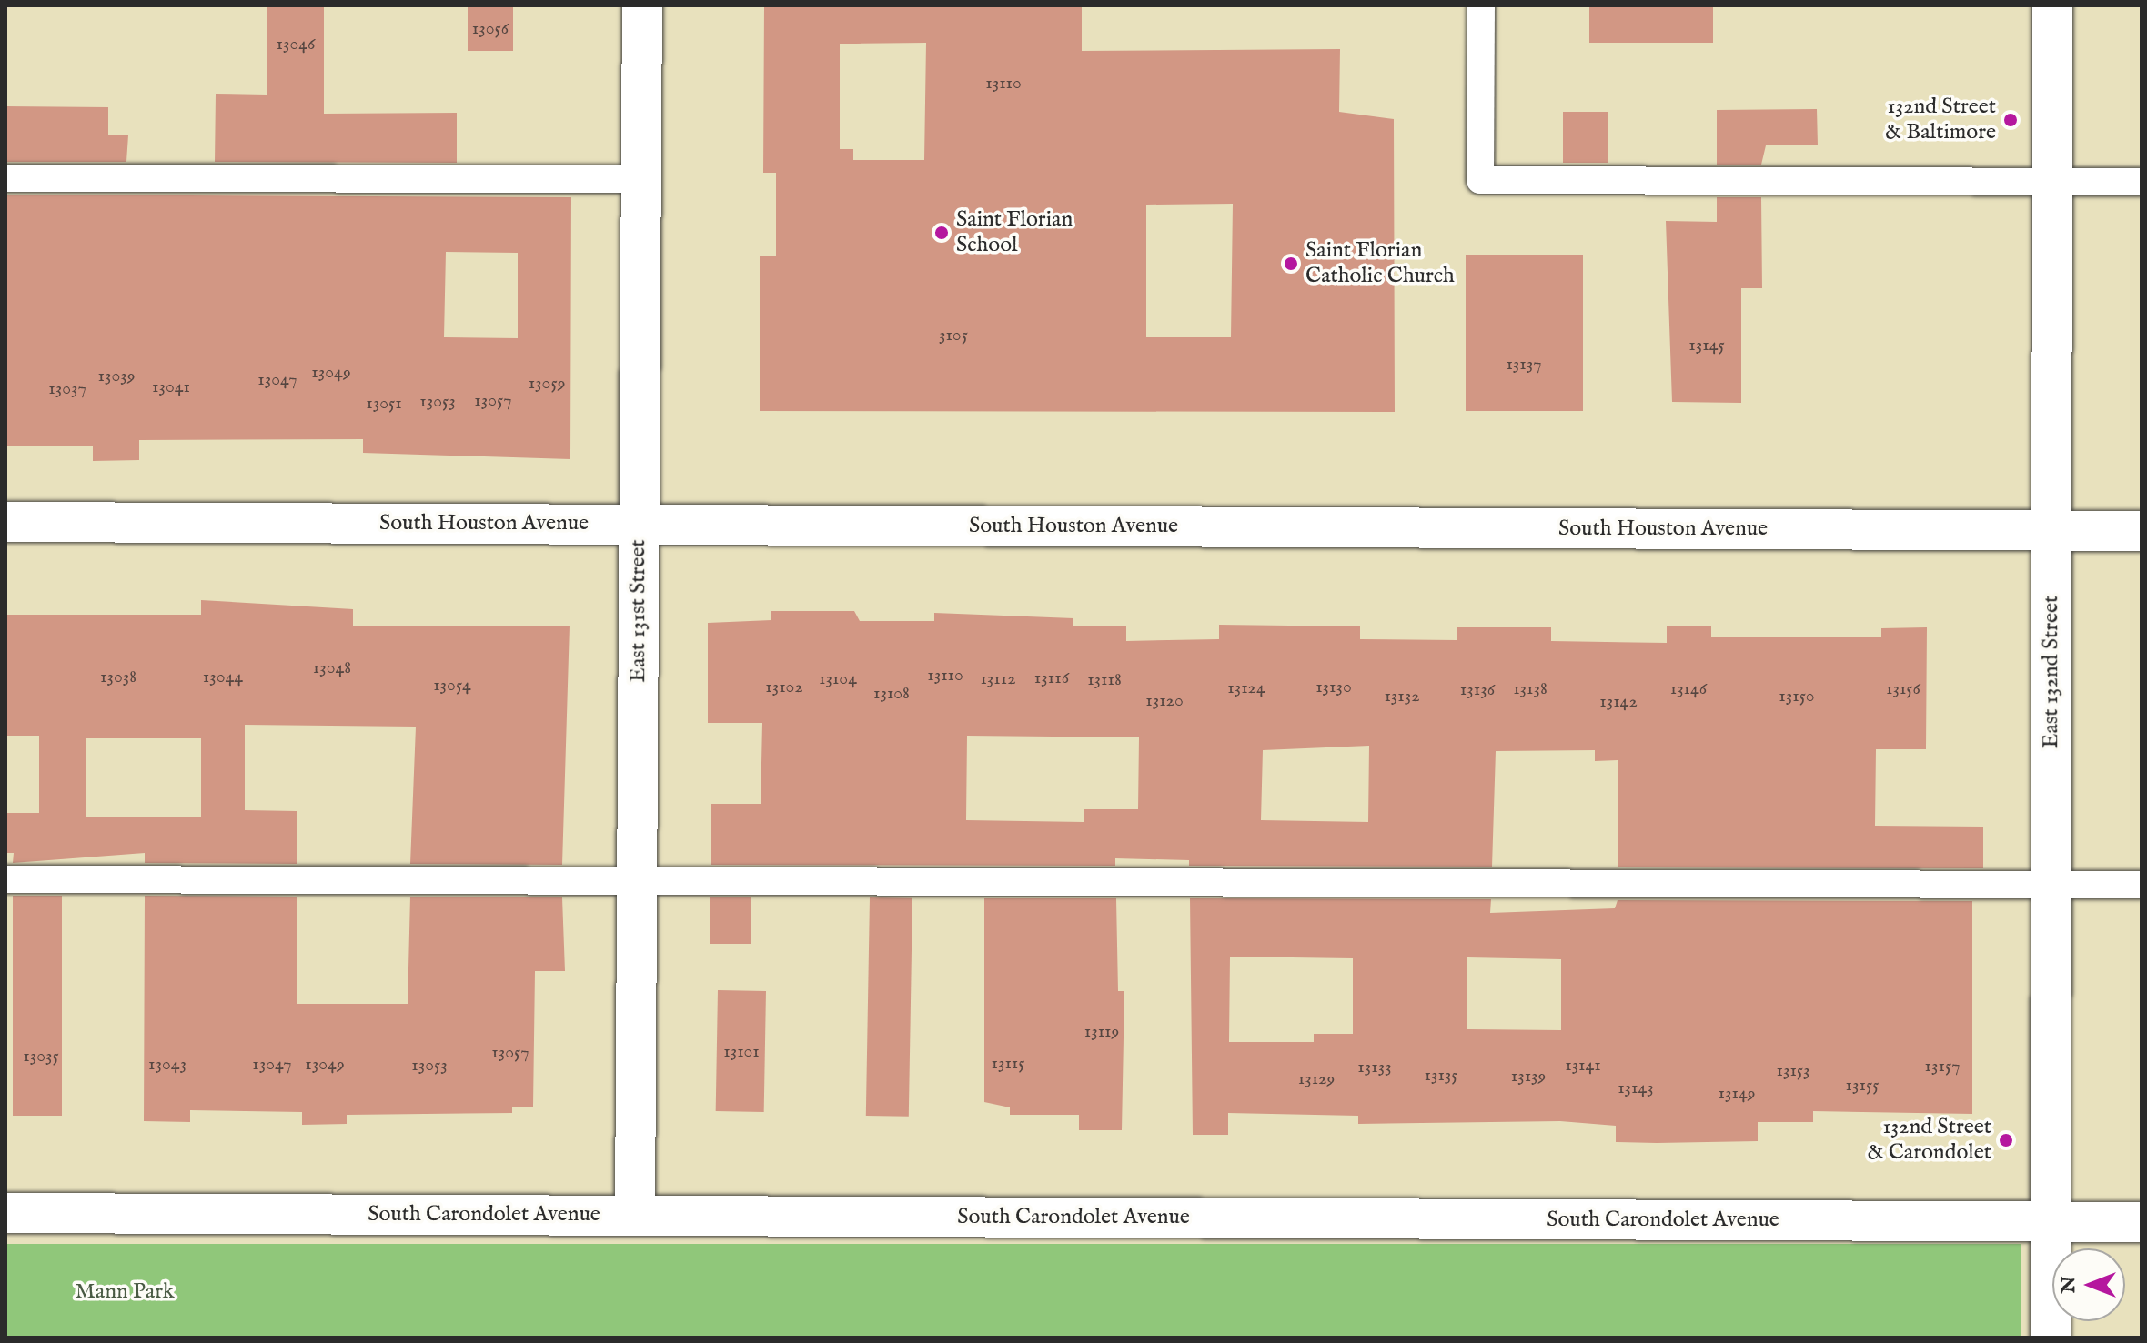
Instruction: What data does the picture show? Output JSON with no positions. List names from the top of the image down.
{
  "streets": {
    "street": [
      "South Houston Avenue",
      "East 131st Street",
      "East 132nd Street",
      "South Carondolet Avenue"
    ]
  },
  "crossings": [
    ["South Houston Avenue", "East 131st Street"],
    ["South Houston Avenue", "East 132nd Street"],
    ["East 131st Street", "South Carondolet Avenue"],
    ["East 132nd Street", "South Carondolet Avenue"]
  ],
  "parks": ["Mann Park"],
  "places": [
    "132nd Street & Baltimore",
    "Saint Florian School",
    "Saint Florian Catholic Church",
    "132nd Street & Carondolet"
  ],
  "house_numbers": [
    "13056",
    "13046",
    "13110",
    "3105",
    "13145",
    "13137",
    "13049",
    "13039",
    "13047",
    "13059",
    "13041",
    "13037",
    "13057",
    "13053",
    "13051",
    "13048",
    "13110",
    "13038",
    "13044",
    "13116",
    "13104",
    "13112",
    "13118",
    "13054",
    "13102",
    "13130",
    "13124",
    "13138",
    "13146",
    "13156",
    "13136",
    "13108",
    "13132",
    "13150",
    "13120",
    "13142",
    "13119",
    "13101",
    "13057",
    "13035",
    "13115",
    "13043",
    "13047",
    "13049",
    "13053",
    "13141",
    "13157",
    "13133",
    "13153",
    "13135",
    "13139",
    "13129",
    "13155",
    "13143",
    "13149"
  ],
  "north": "left"
}
